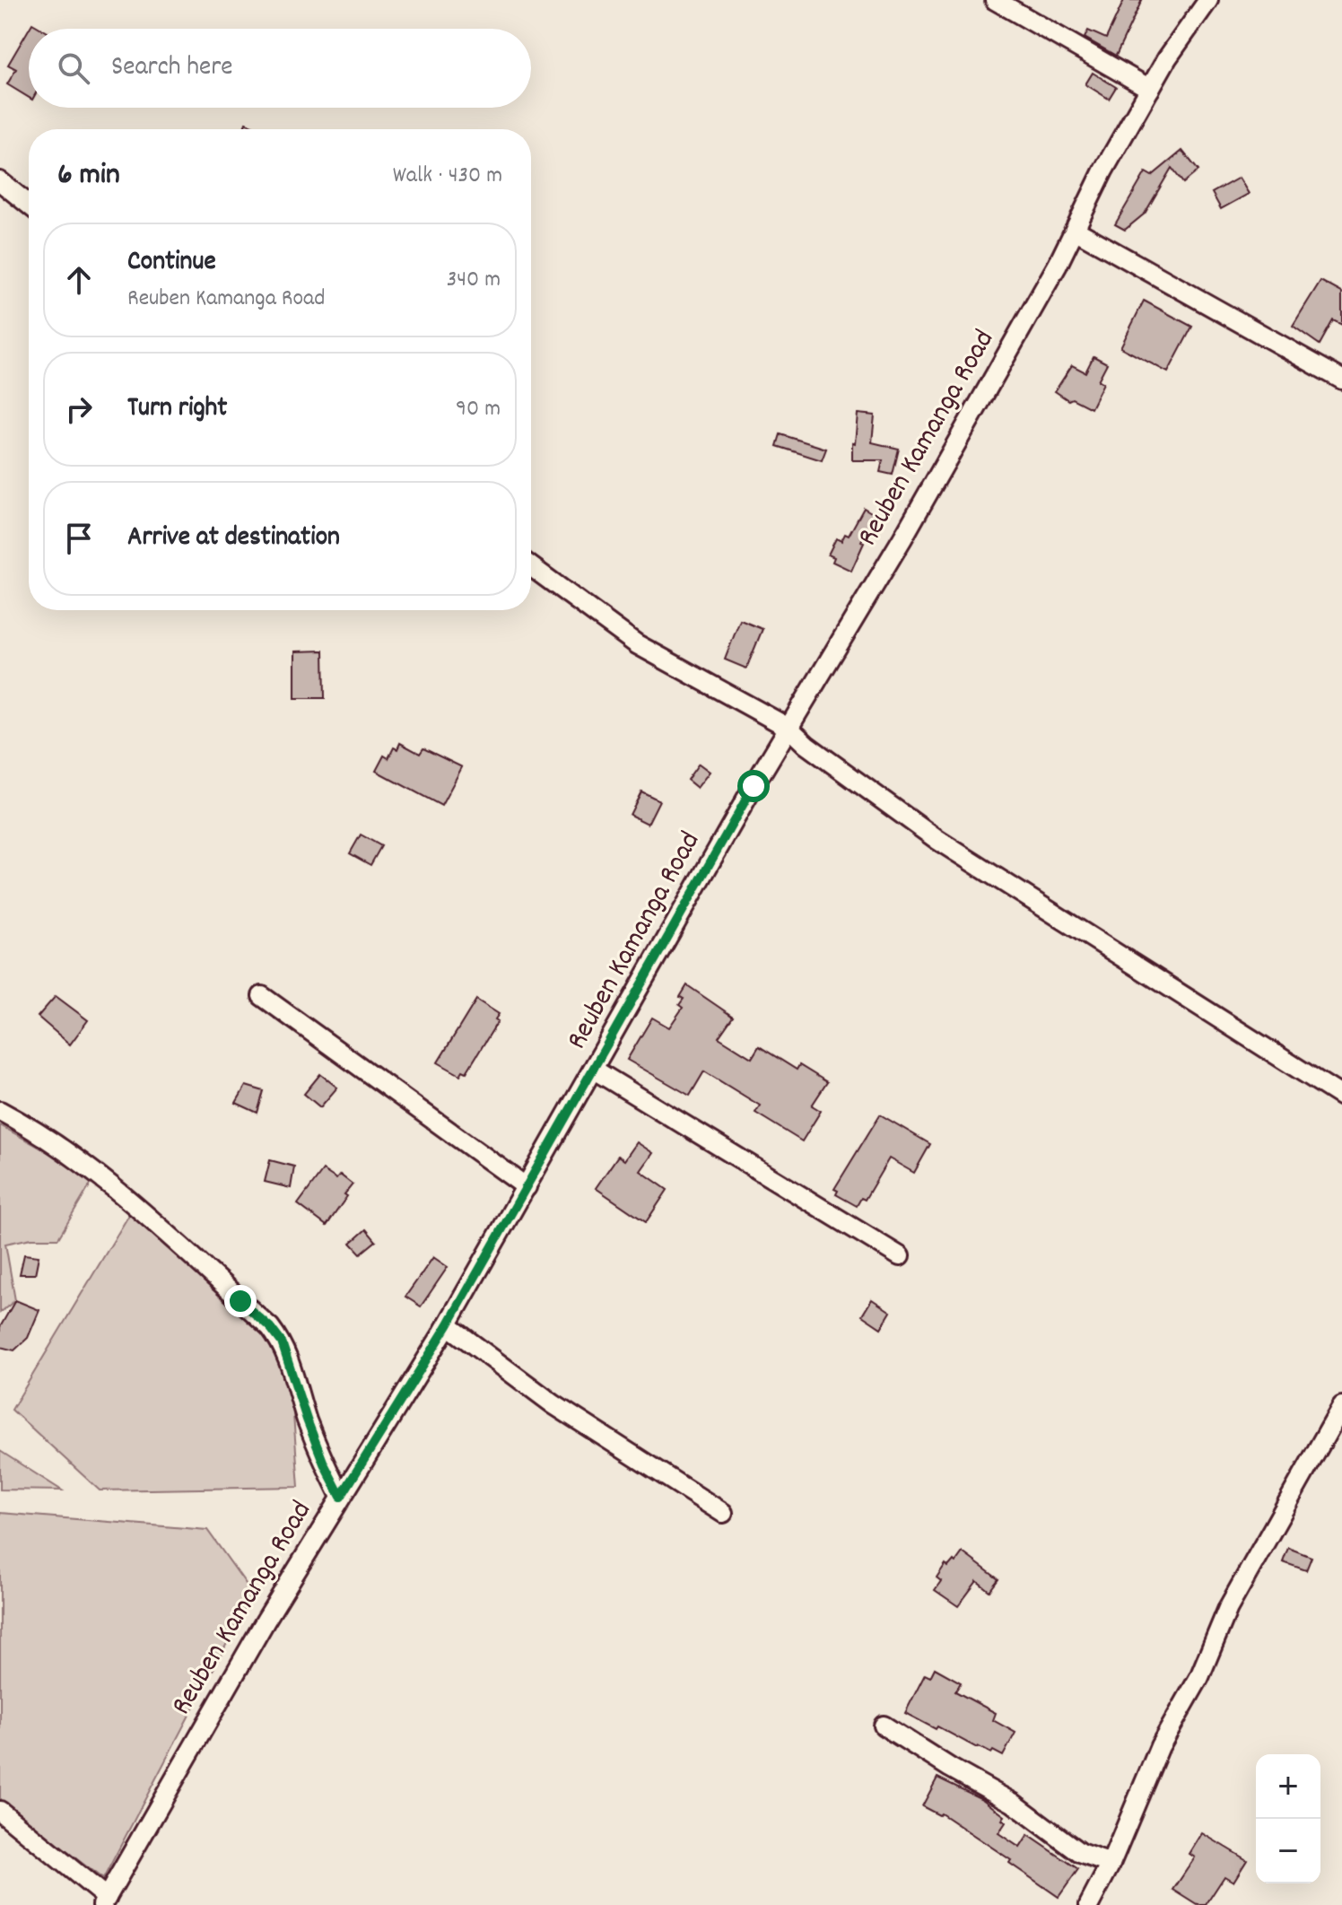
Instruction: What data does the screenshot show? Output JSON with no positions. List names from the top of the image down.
{
  "streets": {
    "street": ["Reuben Kamanga Road"]
  },
  "page": {
    "search": "Search here",
    "heading": ["6 min", "Walk · 430 m"],
    "list": [
      ["Continue", "Reuben Kamanga Road", "340 m"],
      ["Turn right", "90 m"],
      "Arrive at destination"
    ],
    "map_buttons": ["+", "−"]
  }
}
